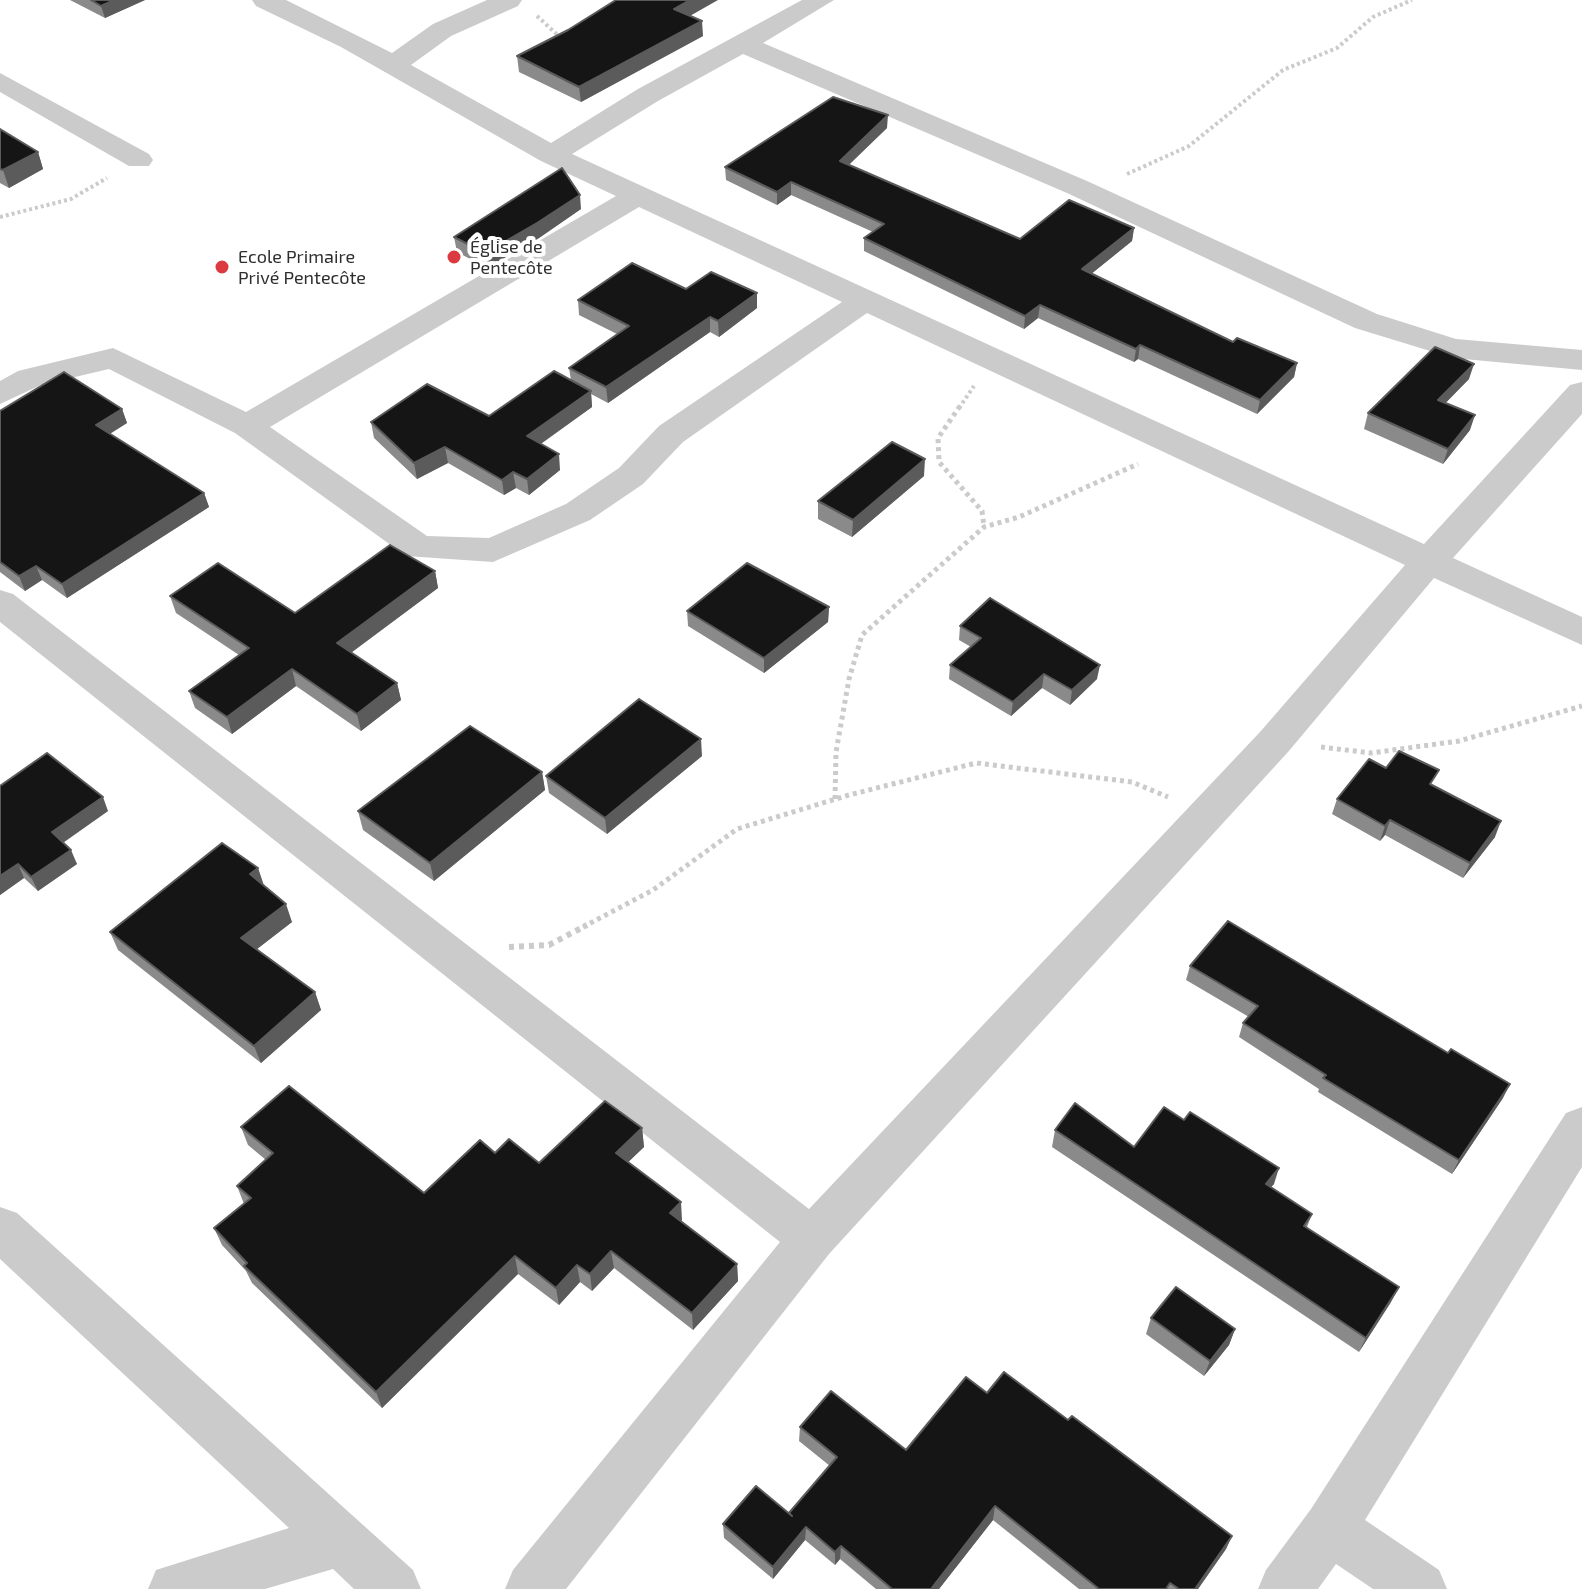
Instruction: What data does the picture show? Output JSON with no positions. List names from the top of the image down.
{
  "places": ["Église de Pentecôte", "Ecole Primaire Privé Pentecôte"]
}
